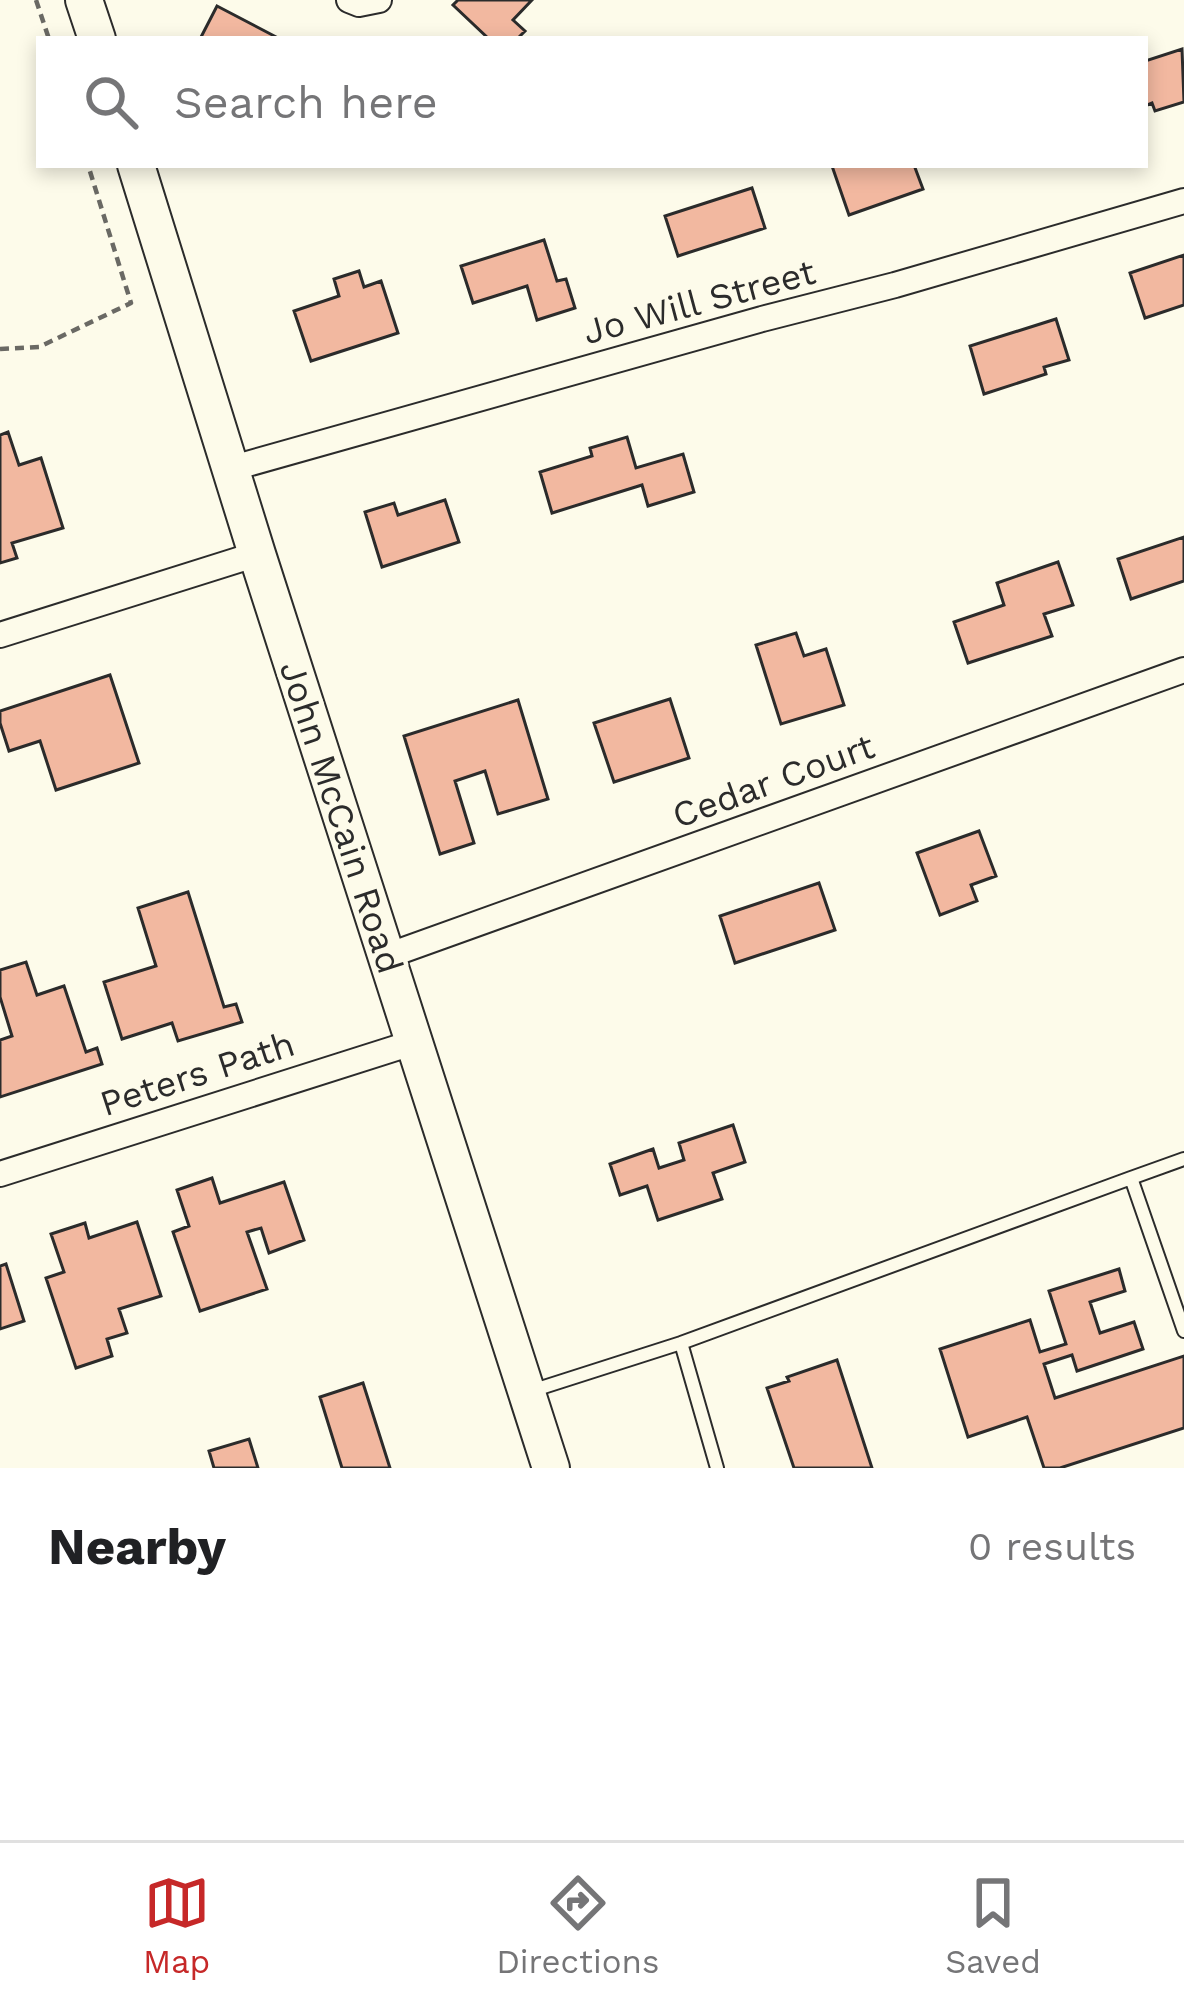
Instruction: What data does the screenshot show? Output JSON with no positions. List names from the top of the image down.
{
  "streets": {
    "main road": ["John McCain Road"],
    "street": ["Jo Will Street", "Cedar Court", "Peters Path"]
  },
  "crossings": [
    ["Jo Will Street", "John McCain Road"],
    ["Cedar Court", "John McCain Road"],
    ["John McCain Road", "Peters Path"]
  ],
  "page": {
    "search": "Search here",
    "heading": ["Nearby", "0 results"],
    "nav": ["Map", "Directions", "Saved"]
  }
}
